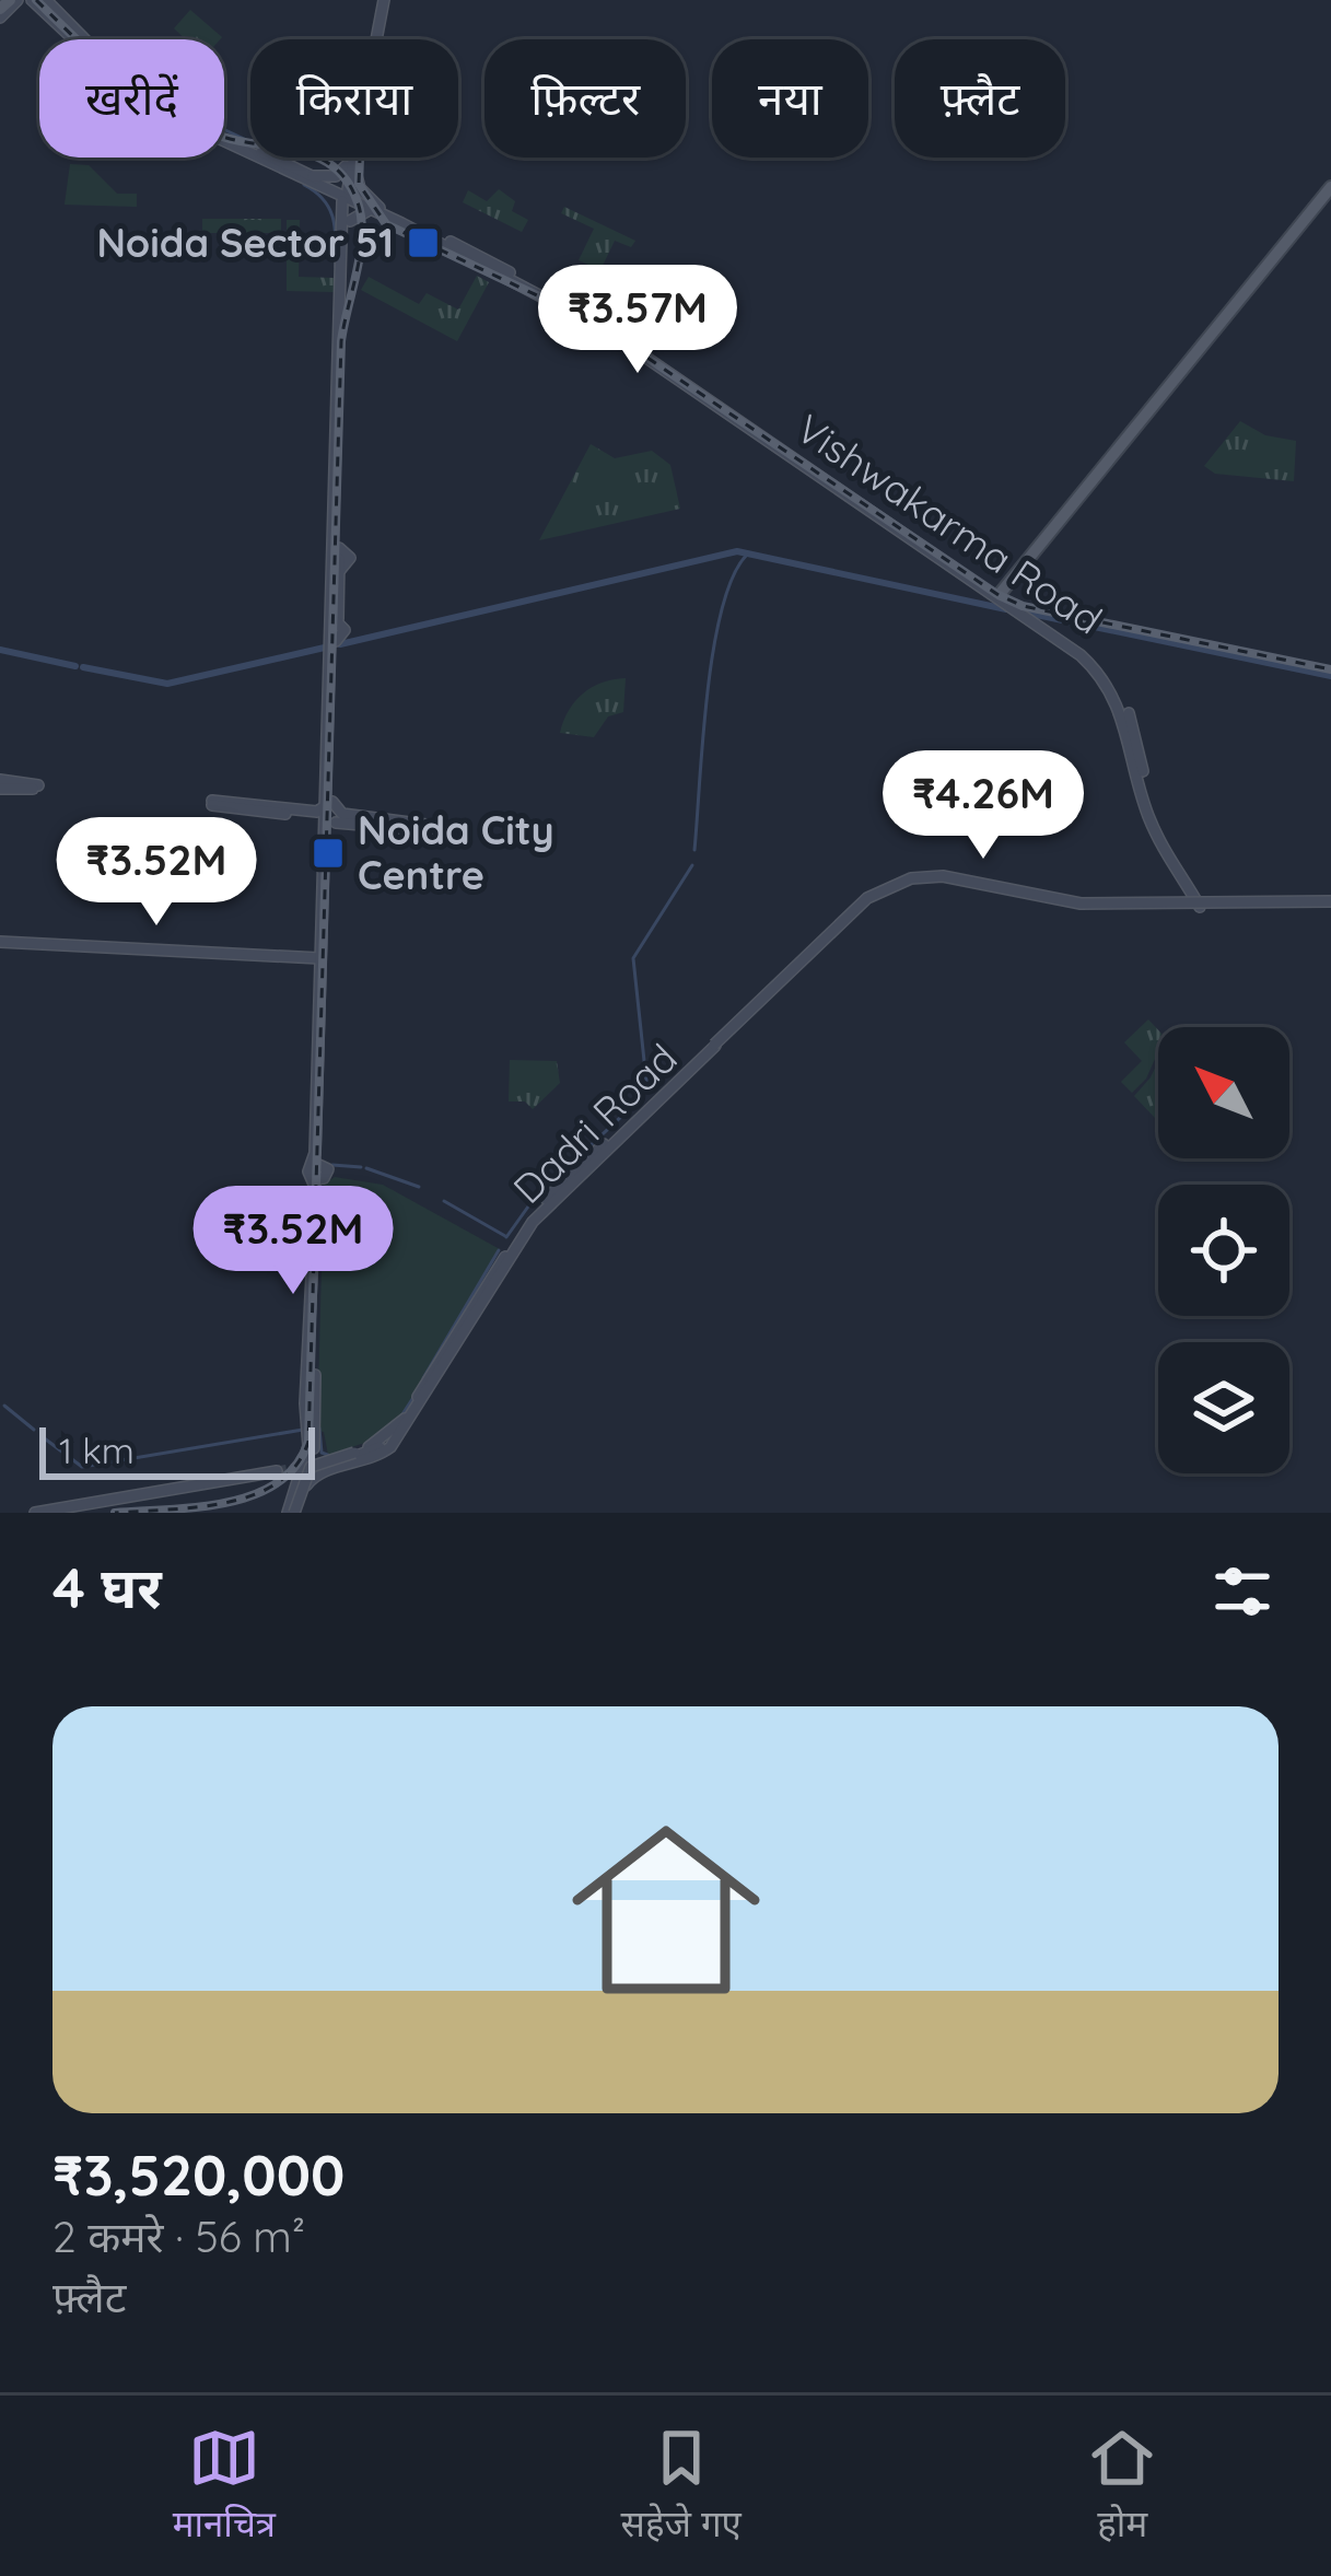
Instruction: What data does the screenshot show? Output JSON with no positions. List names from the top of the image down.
{
  "streets": {
    "main road": ["Vishwakarma Road", "Dadri Road"]
  },
  "places": {
    "transit": ["Noida Sector 51", "Noida City Centre"]
  },
  "scale_bar": "1 km",
  "north": "top left",
  "page": {
    "chip": [
      "खरीदें",
      "किराया",
      "फ़िल्टर",
      "नया",
      "फ़्लैट"
    ],
    "price": [
      "₹3.57M",
      "₹4.26M",
      "₹3.52M",
      "₹3.52M"
    ],
    "scale": "1 km",
    "heading": "4 घर",
    "list": [
      {
        "name": "₹3,520,000",
        "note": "2 कमरे · 56 m² · फ़्लैट"
      }
    ],
    "tabs": ["मानचित्र", "सहेजे गए", "होम"]
  }
}
